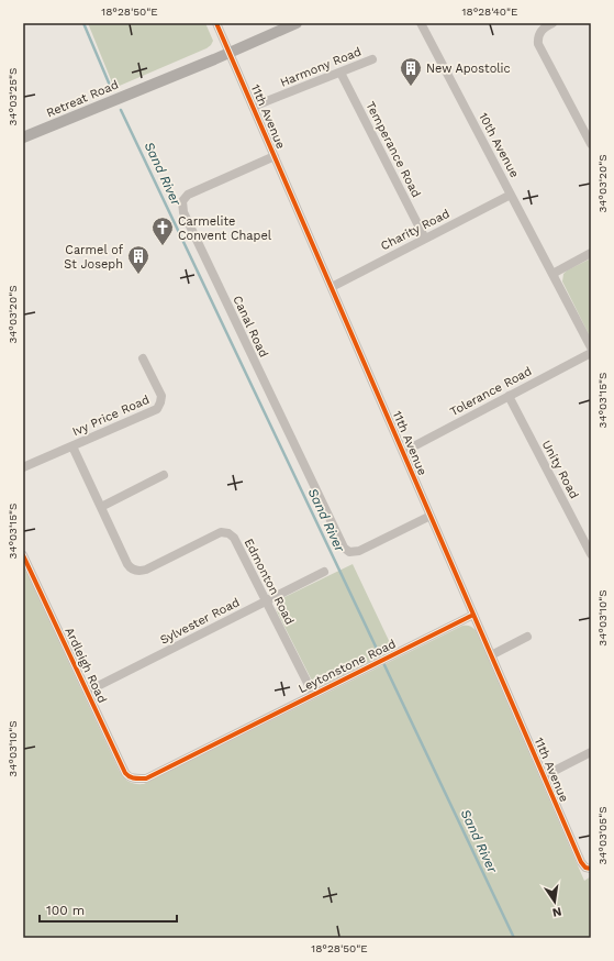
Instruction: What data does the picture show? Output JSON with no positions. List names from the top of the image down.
{
  "streets": {
    "main road": ["Retreat Road"],
    "street": [
      "Harmony Road",
      "11th Avenue",
      "10th Avenue",
      "Temperance Road",
      "Charity Road",
      "Canal Road",
      "Tolerance Road",
      "Ivy Price Road",
      "Unity Road",
      "Edmonton Road",
      "Sylvester Road",
      "Ardleigh Road",
      "Leytonstone Road"
    ]
  },
  "crossings": [
    ["Harmony Road", "11th Avenue"],
    ["Harmony Road", "Temperance Road"],
    ["Retreat Road", "11th Avenue"],
    ["11th Avenue", "Charity Road"],
    ["11th Avenue", "Canal Road"],
    ["11th Avenue", "Tolerance Road"],
    ["11th Avenue", "Leytonstone Road"],
    ["10th Avenue", "Charity Road"],
    ["Temperance Road", "Charity Road"],
    ["Tolerance Road", "Unity Road"],
    ["Ivy Price Road", "Edmonton Road"],
    ["Edmonton Road", "Sylvester Road"],
    ["Edmonton Road", "Leytonstone Road"],
    ["Sylvester Road", "Ardleigh Road"],
    ["Ardleigh Road", "Leytonstone Road"]
  ],
  "water": ["Sand River"],
  "places": {
    "building": ["New Apostolic", "Carmel of St Joseph"],
    "church": ["Carmelite Convent Chapel"]
  },
  "scale_bar": "100 m",
  "north": "bottom",
  "coordinates": [
    "18°28'50\"E",
    "18°28'40\"E",
    "34°03'25\"S",
    "34°03'20\"S",
    "34°03'15\"S",
    "34°03'10\"S",
    "34°03'05\"S"
  ]
}
